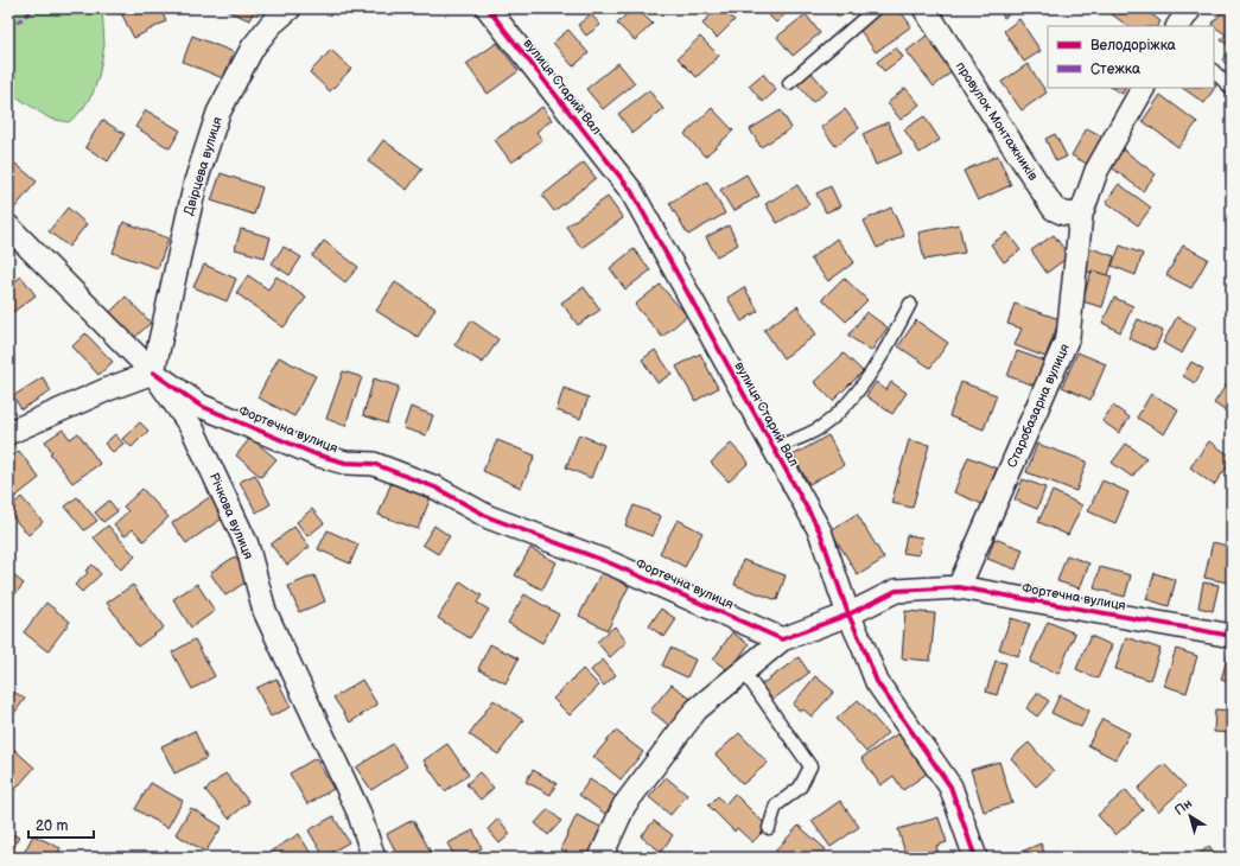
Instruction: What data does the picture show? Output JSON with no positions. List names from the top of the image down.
{
  "streets": {
    "street": [
      "вулиця Старий Вал",
      "провулок Монтажників",
      "Двірцева вулиця",
      "Старобазарна вулиця",
      "Фортечна вулиця",
      "Річкова вулиця"
    ]
  },
  "crossings": [
    ["вулиця Старий Вал", "Фортечна вулиця"],
    ["провулок Монтажників", "Старобазарна вулиця"],
    ["Двірцева вулиця", "Фортечна вулиця"],
    ["Двірцева вулиця", "Річкова вулиця"],
    ["Старобазарна вулиця", "Фортечна вулиця"],
    ["Фортечна вулиця", "Річкова вулиця"]
  ],
  "legend": ["Велодоріжка", "Стежка"],
  "scale_bar": "20 m",
  "north": "top left"
}
